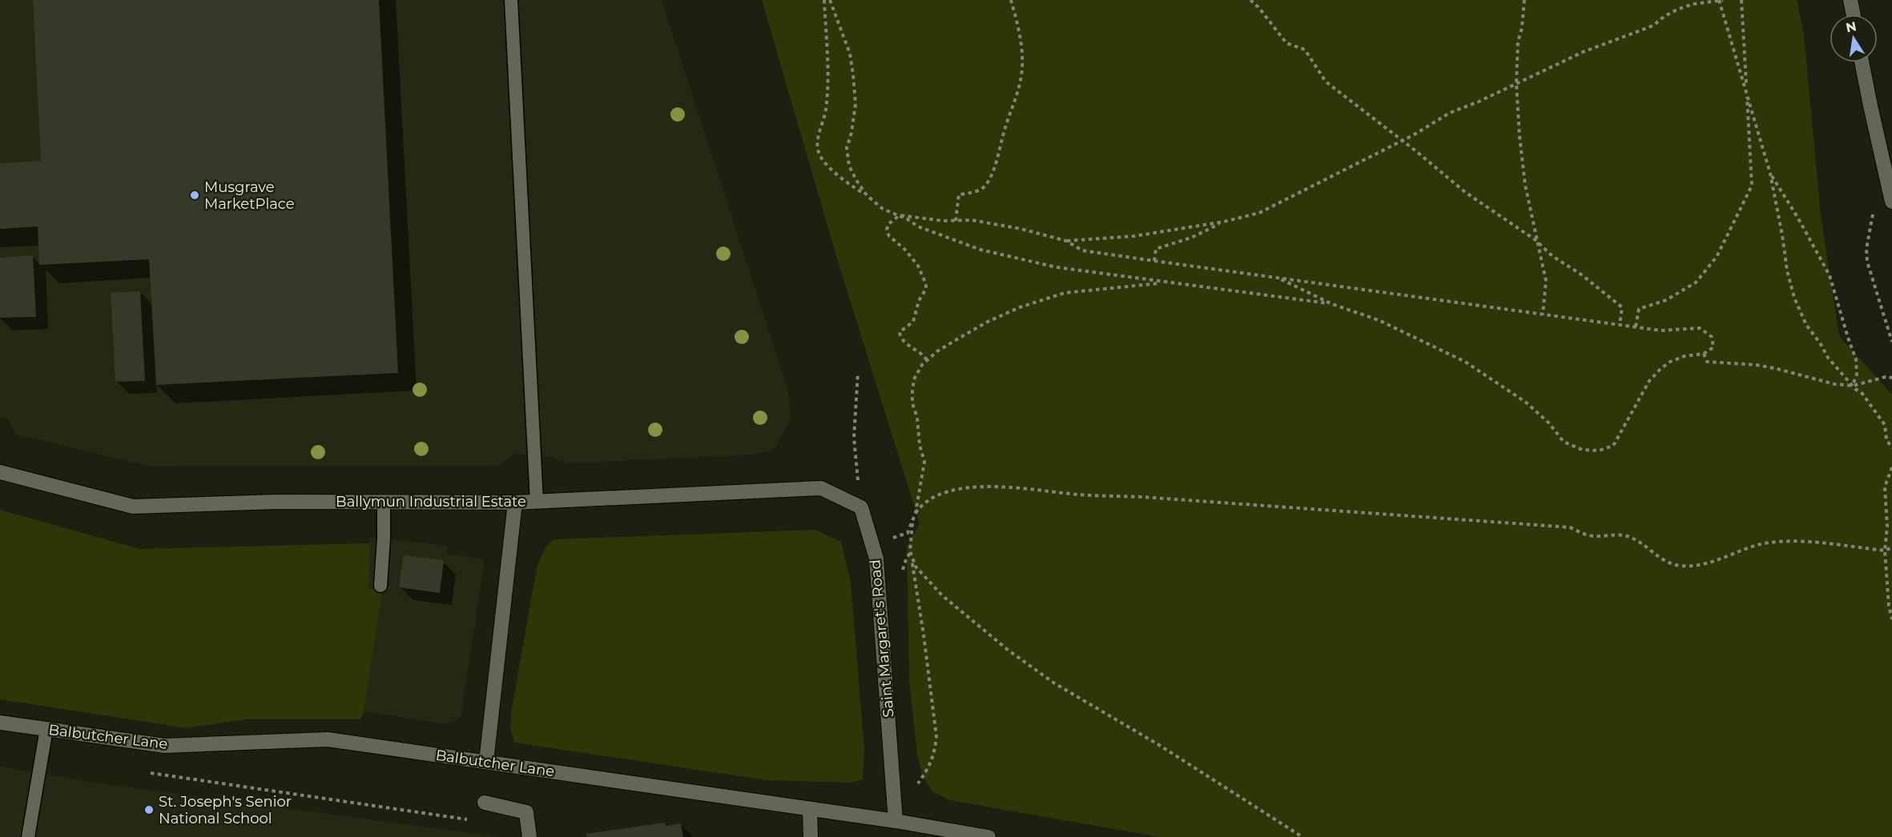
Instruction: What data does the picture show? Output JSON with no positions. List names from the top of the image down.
{
  "streets": {
    "street": ["Ballymun Industrial Estate", "Saint Margaret's Road", "Balbutcher Lane"]
  },
  "crossings": [
    ["Ballymun Industrial Estate", "Saint Margaret's Road"],
    ["Saint Margaret's Road", "Balbutcher Lane"]
  ],
  "places": ["Musgrave MarketPlace", "St. Joseph's Senior National School"],
  "north": "top"
}
